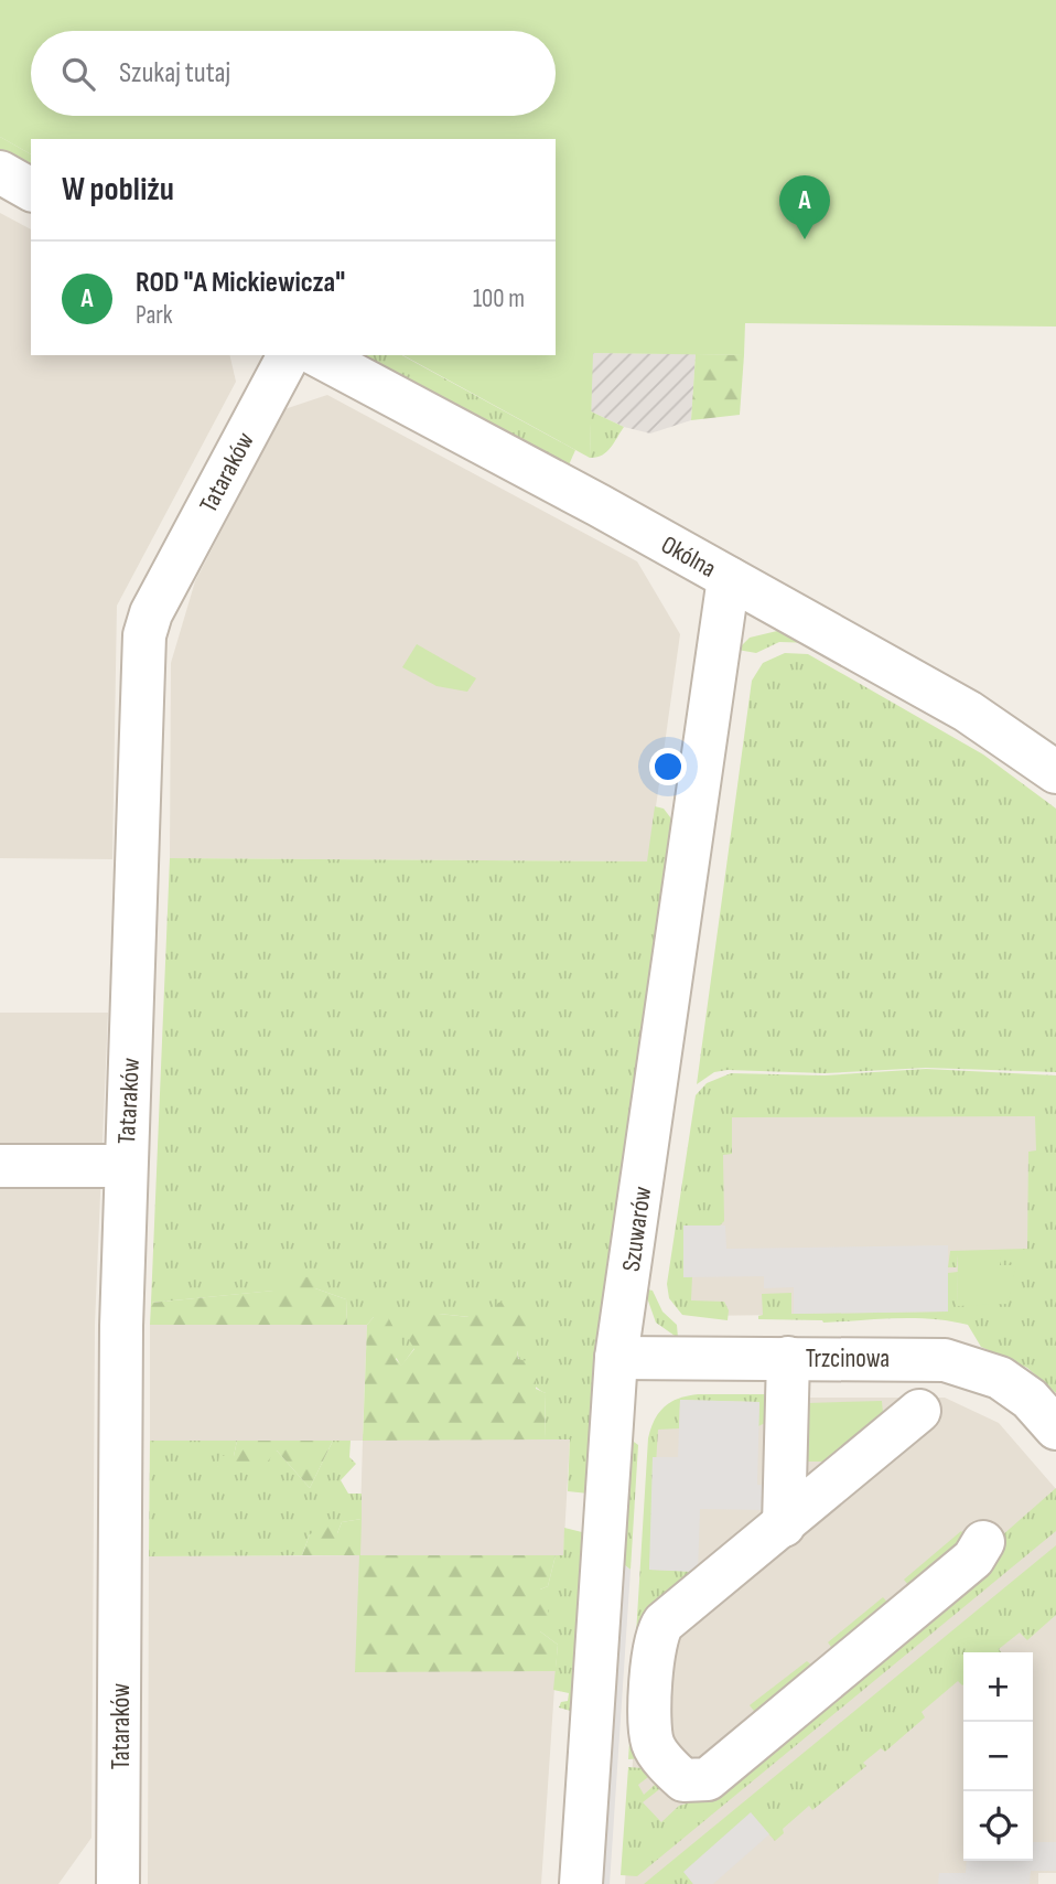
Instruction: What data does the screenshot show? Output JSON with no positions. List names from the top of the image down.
{
  "streets": {
    "street": [
      "Tataraków",
      "Okólna",
      "Szuwarów",
      "Trzcinowa"
    ]
  },
  "crossings": [
    ["Okólna", "Szuwarów"],
    ["Szuwarów", "Trzcinowa"]
  ],
  "page": {
    "search": "Szukaj tutaj",
    "heading": "W pobliżu",
    "pins": "A",
    "list": [
      {
        "mark": "A",
        "name": "ROD \"A Mickiewicza\"",
        "note": "Park",
        "value": "100 m"
      }
    ],
    "map_buttons": ["+", "−"]
  }
}
